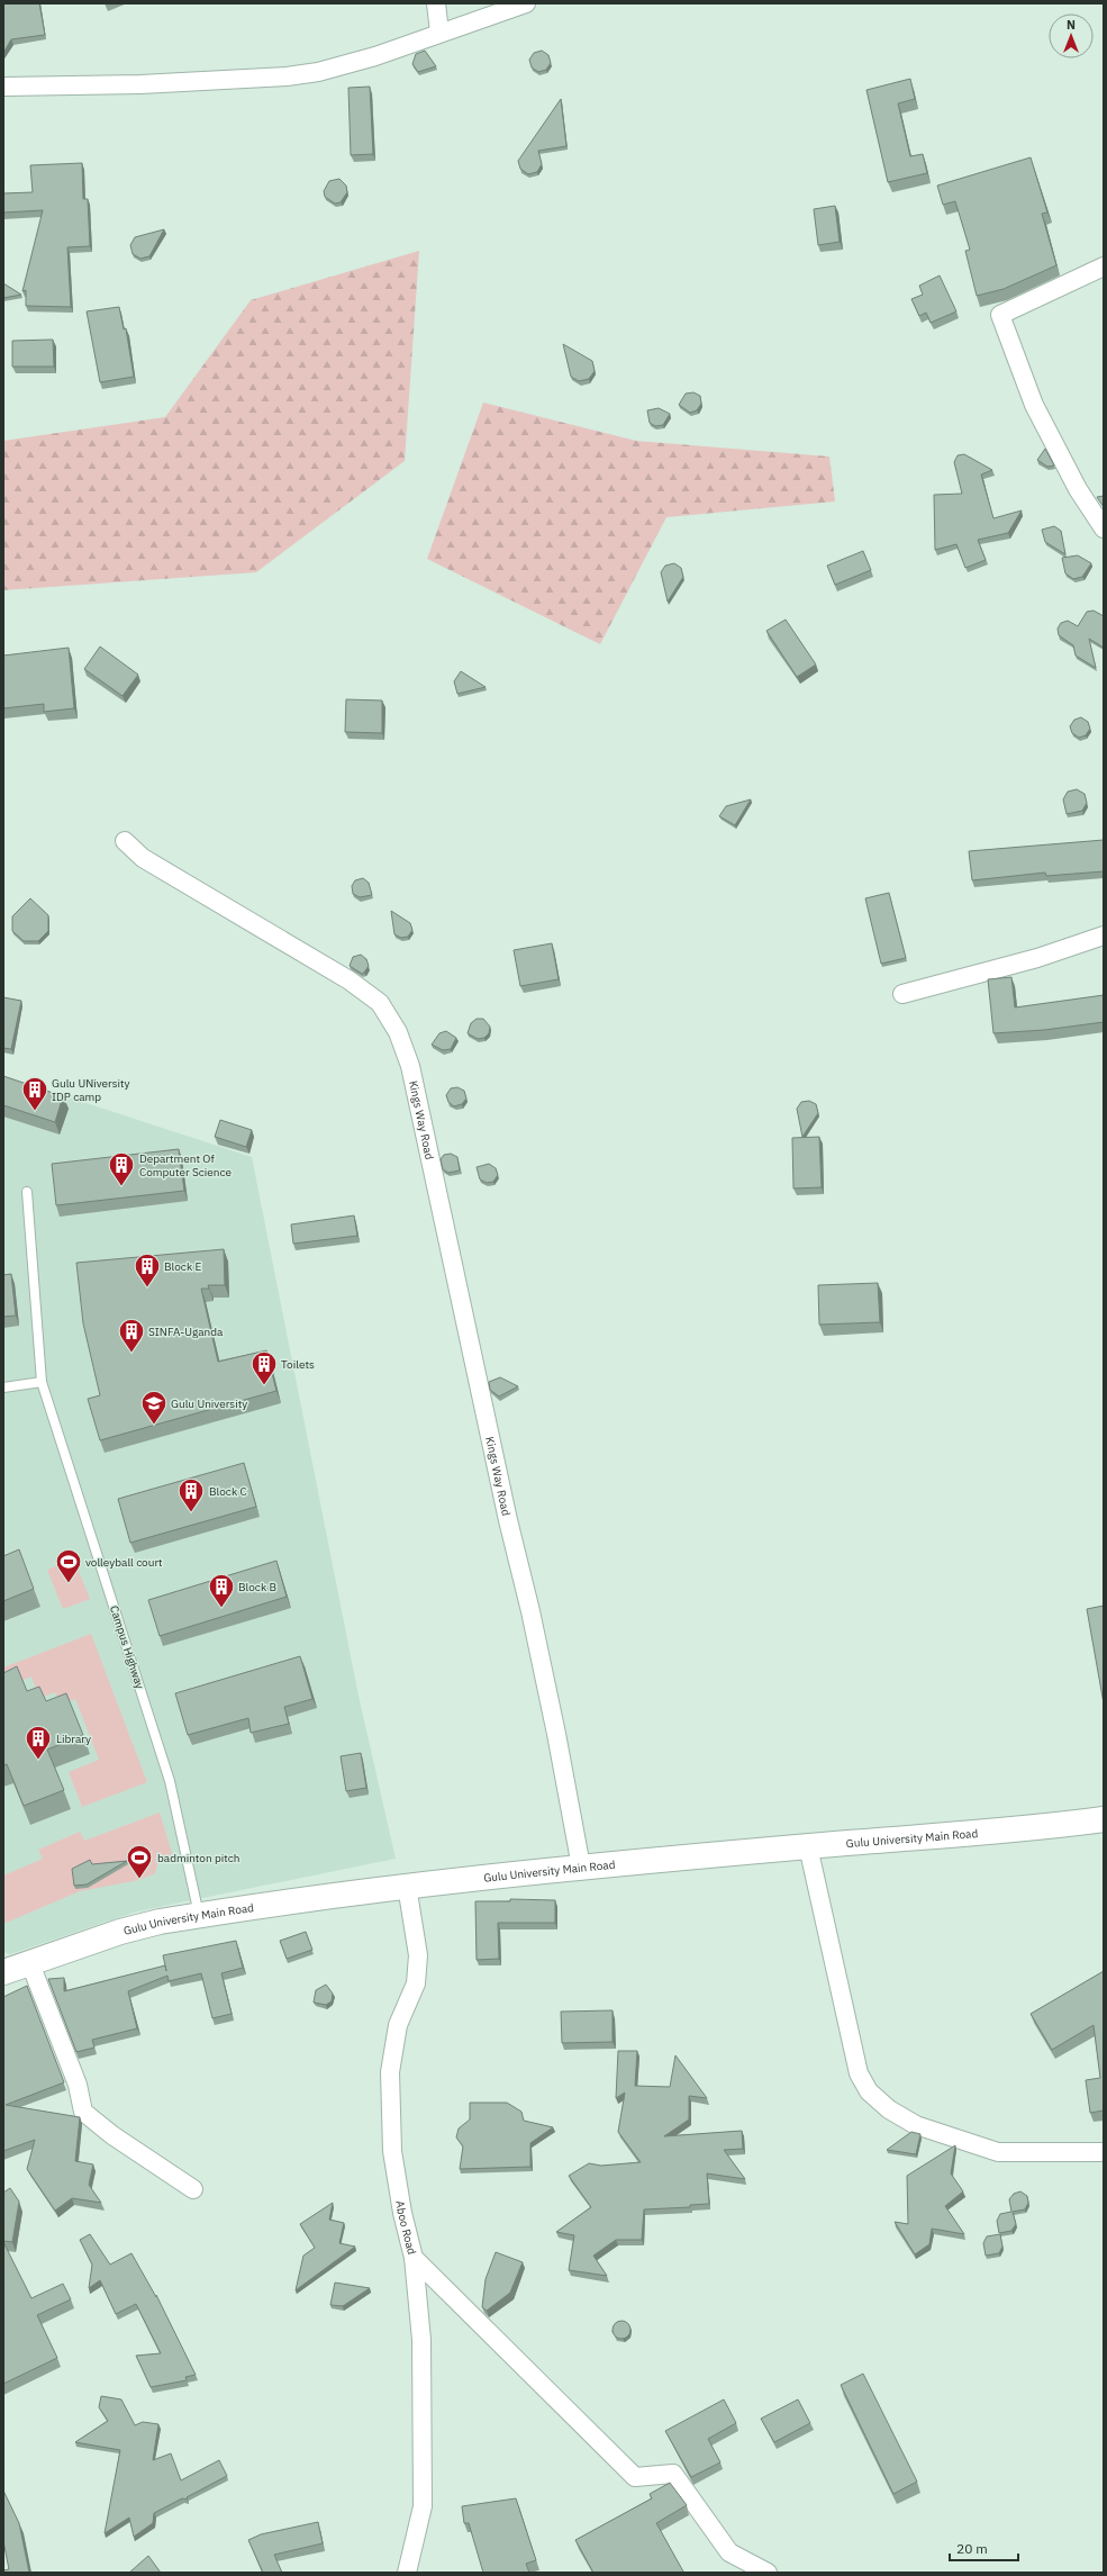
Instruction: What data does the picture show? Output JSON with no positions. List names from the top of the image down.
{
  "streets": {
    "street": ["Kings Way Road", "Gulu University Main Road", "Aboo Road"],
    "lane": ["Campus Highway"]
  },
  "crossings": [
    ["Kings Way Road", "Gulu University Main Road"],
    ["Campus Highway", "Gulu University Main Road"],
    ["Gulu University Main Road", "Aboo Road"]
  ],
  "places": {
    "building": [
      "Gulu UNiversity IDP camp",
      "Department Of Computer Science",
      "Block E",
      "SINFA-Uganda",
      "Toilets",
      "Block C",
      "Block B",
      "Library"
    ],
    "school or university": ["Gulu University"],
    "sports": ["volleyball court", "badminton pitch"]
  },
  "scale_bar": "20 m",
  "north": "top"
}
